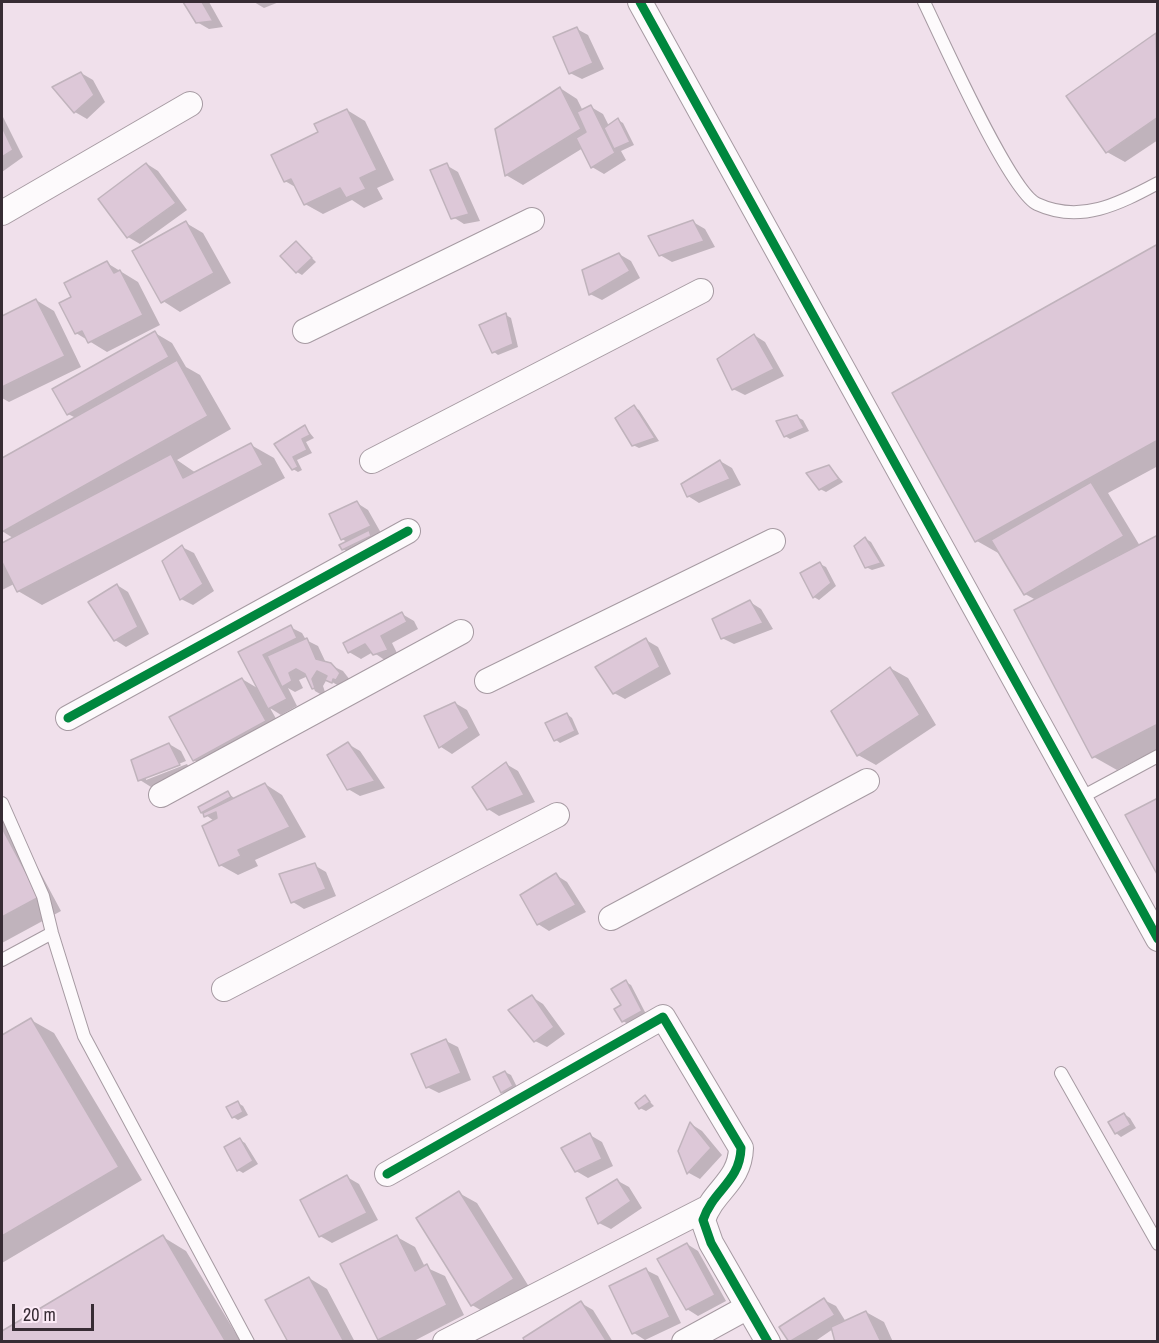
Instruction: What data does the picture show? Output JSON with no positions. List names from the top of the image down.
{
  "scale_bar": "20 m"
}
